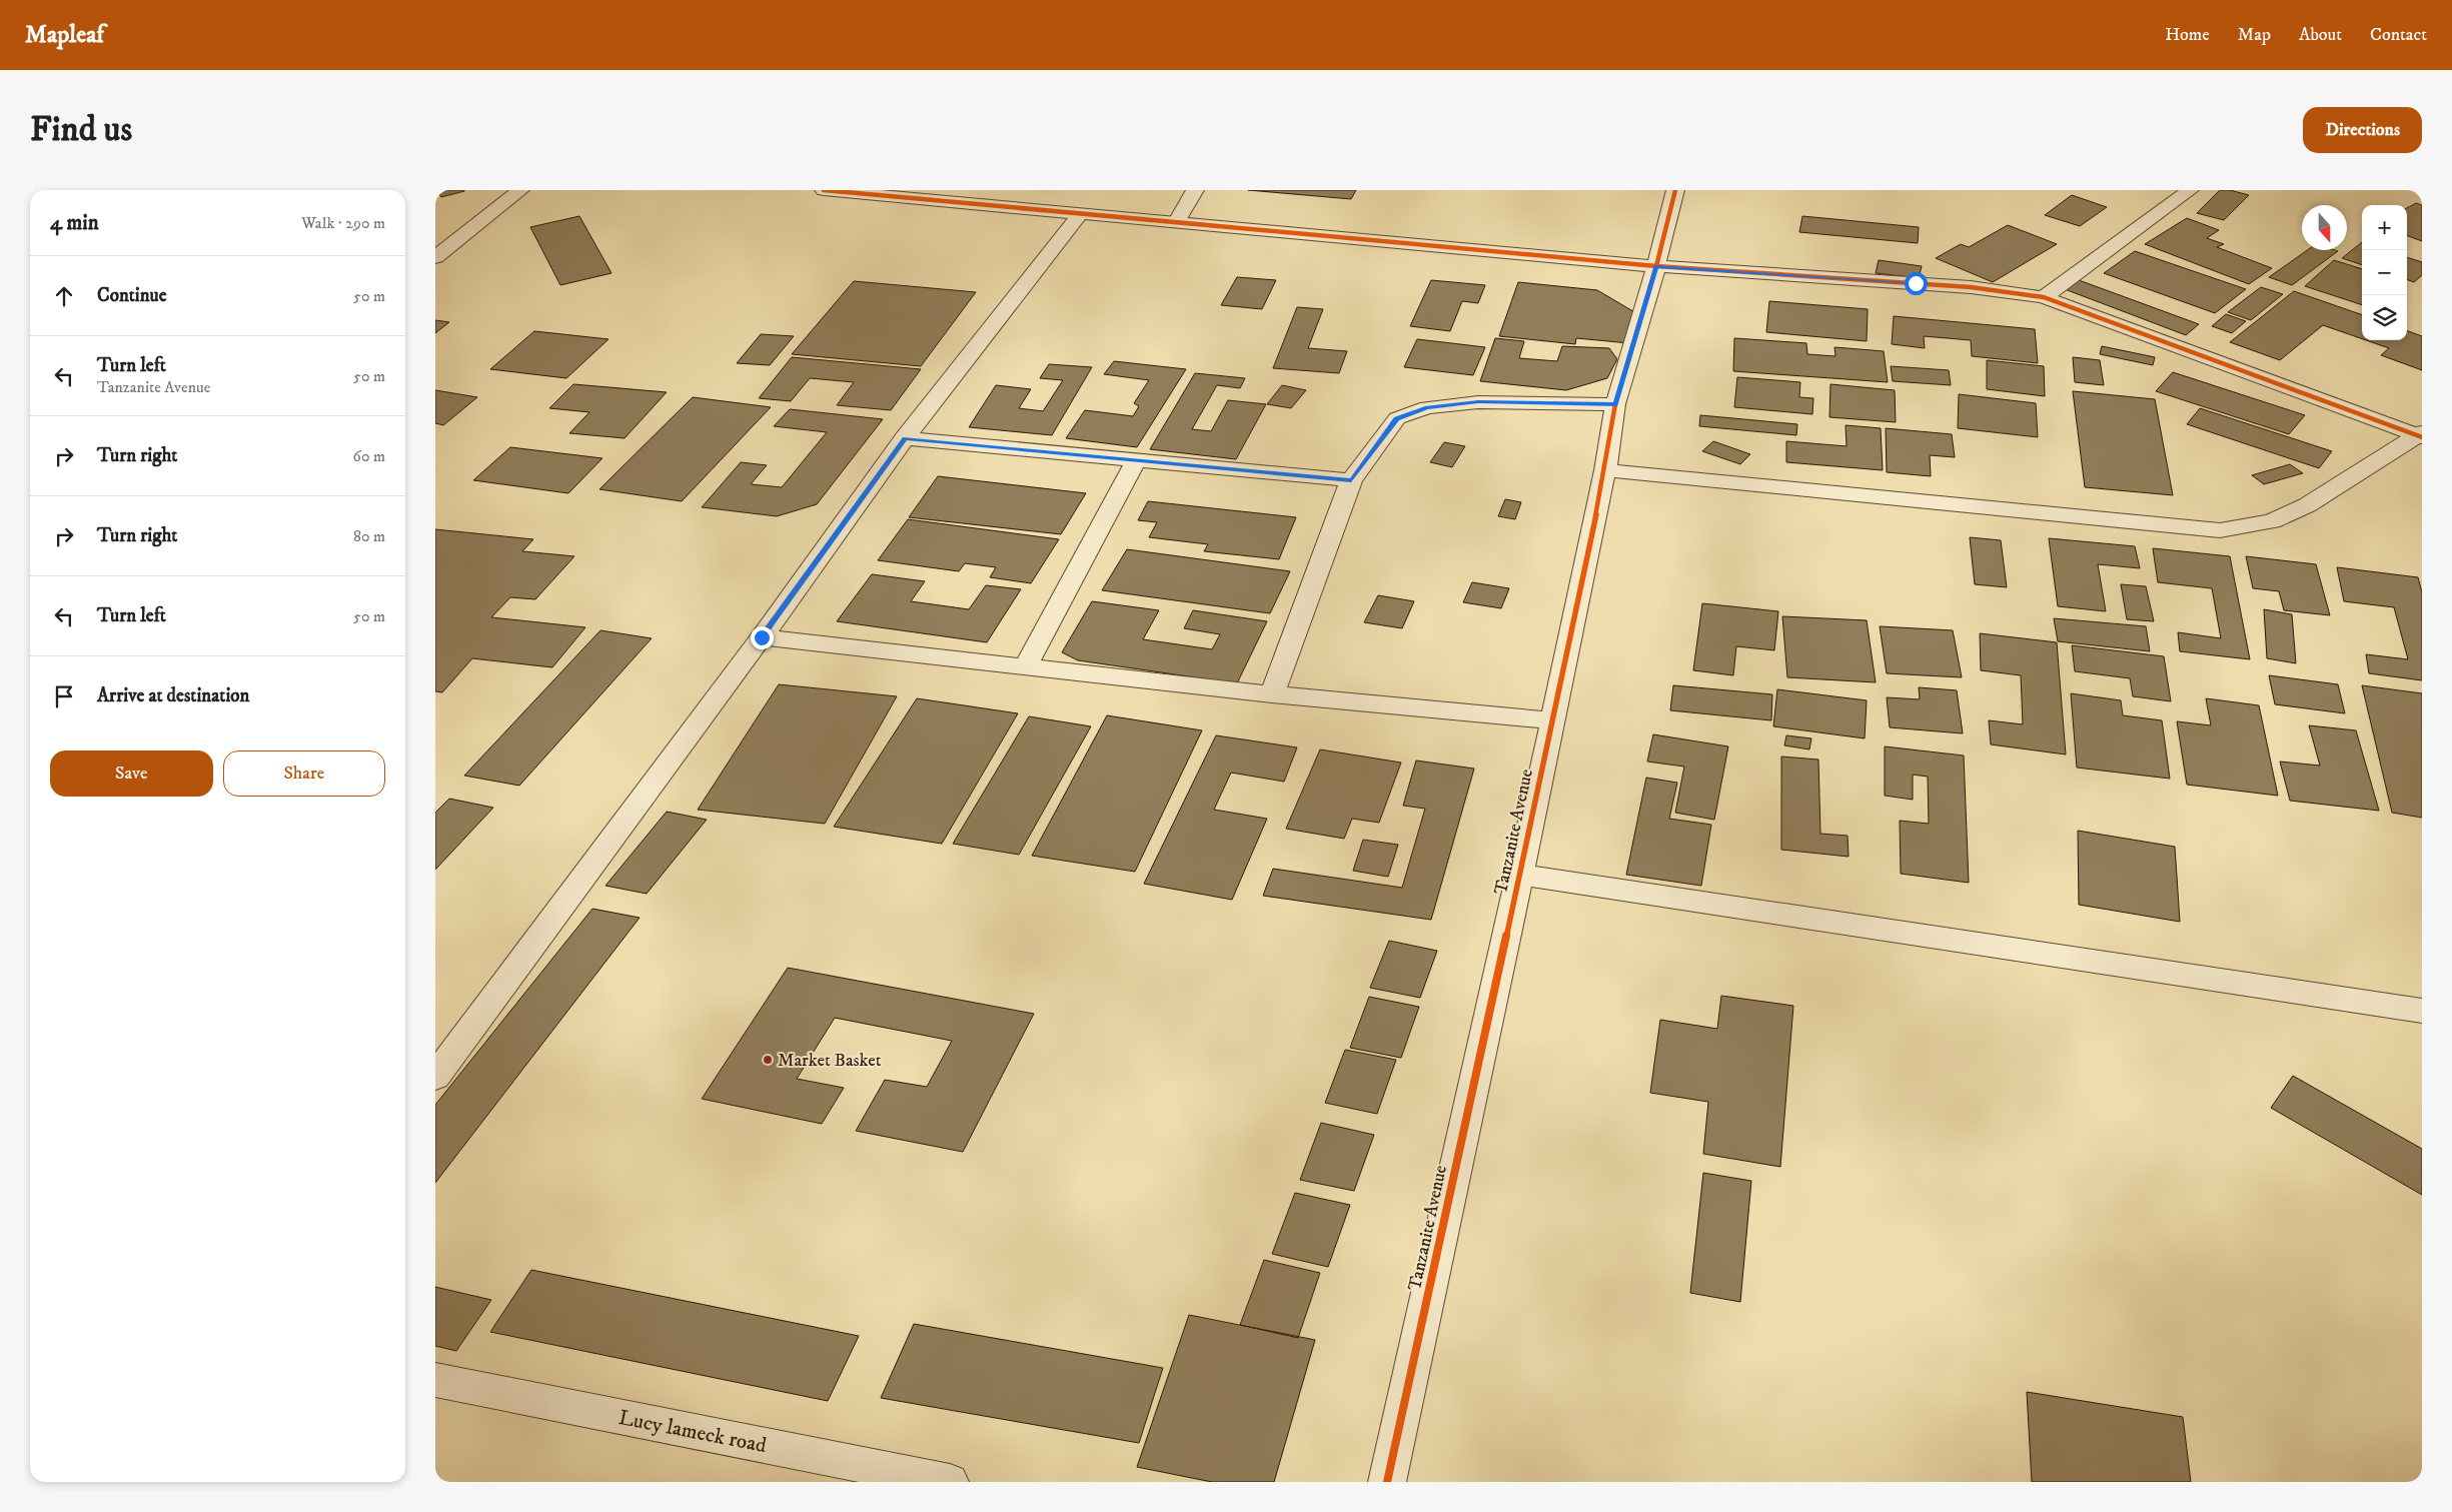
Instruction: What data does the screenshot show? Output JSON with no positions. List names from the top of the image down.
{
  "streets": {
    "street": ["Tanzanite Avenue", "Lucy lameck road"]
  },
  "places": ["Market Basket"],
  "north": "bottom",
  "page": {
    "header": "Mapleaf",
    "nav": [
      "Home",
      "Map",
      "About",
      "Contact"
    ],
    "buttons": [
      "Directions",
      ["Save", "Share"]
    ],
    "title": "Find us",
    "heading": ["4 min", "Walk · 290 m"],
    "map_buttons": ["+", "−"],
    "list": [
      ["Continue", "50 m"],
      ["Turn left", "Tanzanite Avenue", "50 m"],
      ["Turn right", "60 m"],
      ["Turn right", "80 m"],
      ["Turn left", "50 m"],
      "Arrive at destination"
    ]
  }
}
